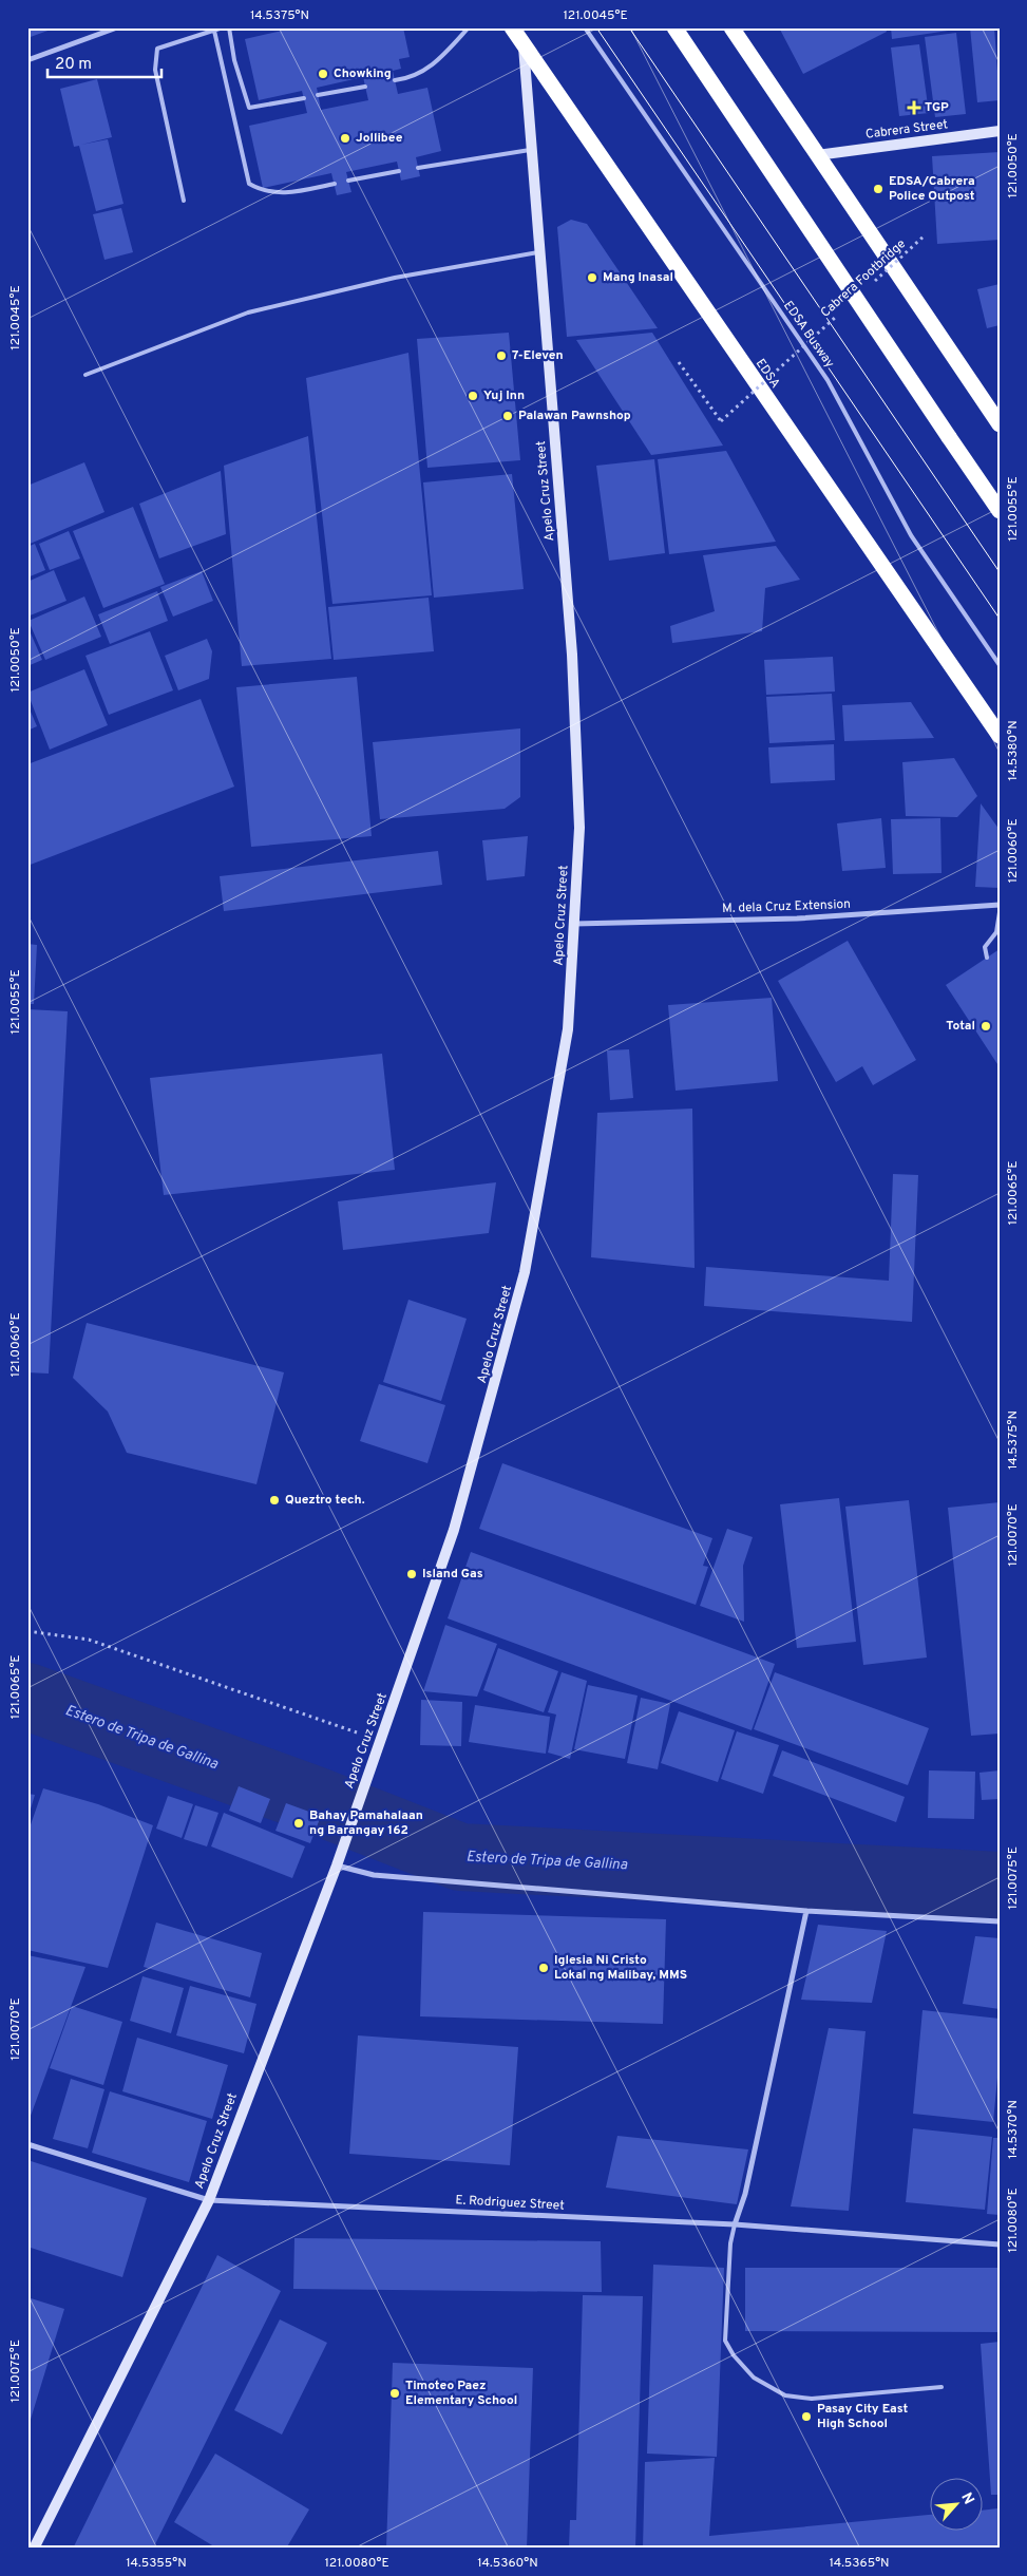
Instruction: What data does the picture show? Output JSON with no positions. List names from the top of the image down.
{
  "streets": {
    "highway": ["EDSA"],
    "street": [
      "Cabrera Street",
      "Apelo Cruz Street",
      "M. dela Cruz Extension",
      "E. Rodriguez Street"
    ],
    "lane": ["EDSA Busway"],
    "path": ["Cabrera Footbridge"]
  },
  "crossings": [
    ["EDSA", "Apelo Cruz Street"],
    ["Apelo Cruz Street", "M. dela Cruz Extension"],
    ["Apelo Cruz Street", "E. Rodriguez Street"]
  ],
  "water": ["Estero de Tripa de Gallina"],
  "places": {
    "other": [
      "Chowking",
      "Jollibee",
      "EDSA/Cabrera Police Outpost",
      "Mang Inasal",
      "7-Eleven",
      "Yuj Inn",
      "Palawan Pawnshop",
      "Total",
      "Queztro tech.",
      "Island Gas",
      "Bahay Pamahalaan ng Barangay 162",
      "Iglesia Ni Cristo Lokal ng Malibay, MMS",
      "Timoteo Paez Elementary School",
      "Pasay City East High School"
    ],
    "health": ["TGP"]
  },
  "scale_bar": "20 m",
  "north": "top right",
  "coordinates": [
    "14.5375°N",
    "121.0045°E",
    "121.0050°E",
    "121.0055°E",
    "14.5380°N",
    "121.0060°E",
    "121.0065°E",
    "121.0070°E",
    "121.0075°E",
    "14.5370°N",
    "121.0080°E",
    "14.5355°N",
    "14.5360°N",
    "14.5365°N"
  ]
}
